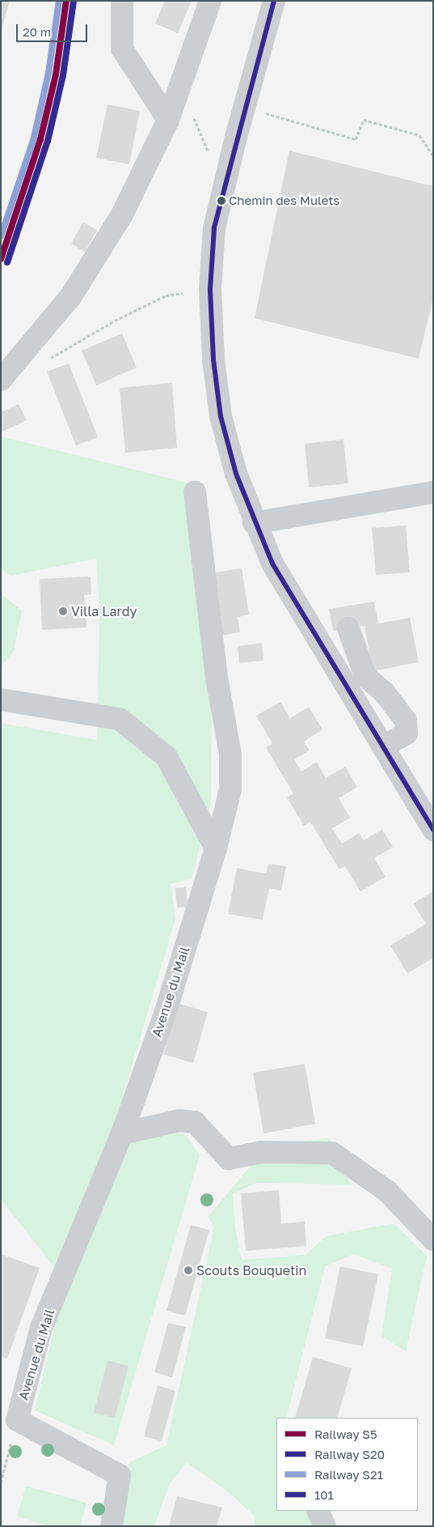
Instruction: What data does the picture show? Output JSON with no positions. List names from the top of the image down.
{
  "streets": {
    "street": ["Avenue du Mail"]
  },
  "places": ["Chemin des Mulets", "Villa Lardy", "Scouts Bouquetin"],
  "lines": [
    "rail line S5",
    "rail line S21",
    "transit line 101",
    "rail line S20"
  ],
  "legend": [
    "Railway S5",
    "Railway S20",
    "Railway S21",
    "101"
  ],
  "scale_bar": "20 m"
}
